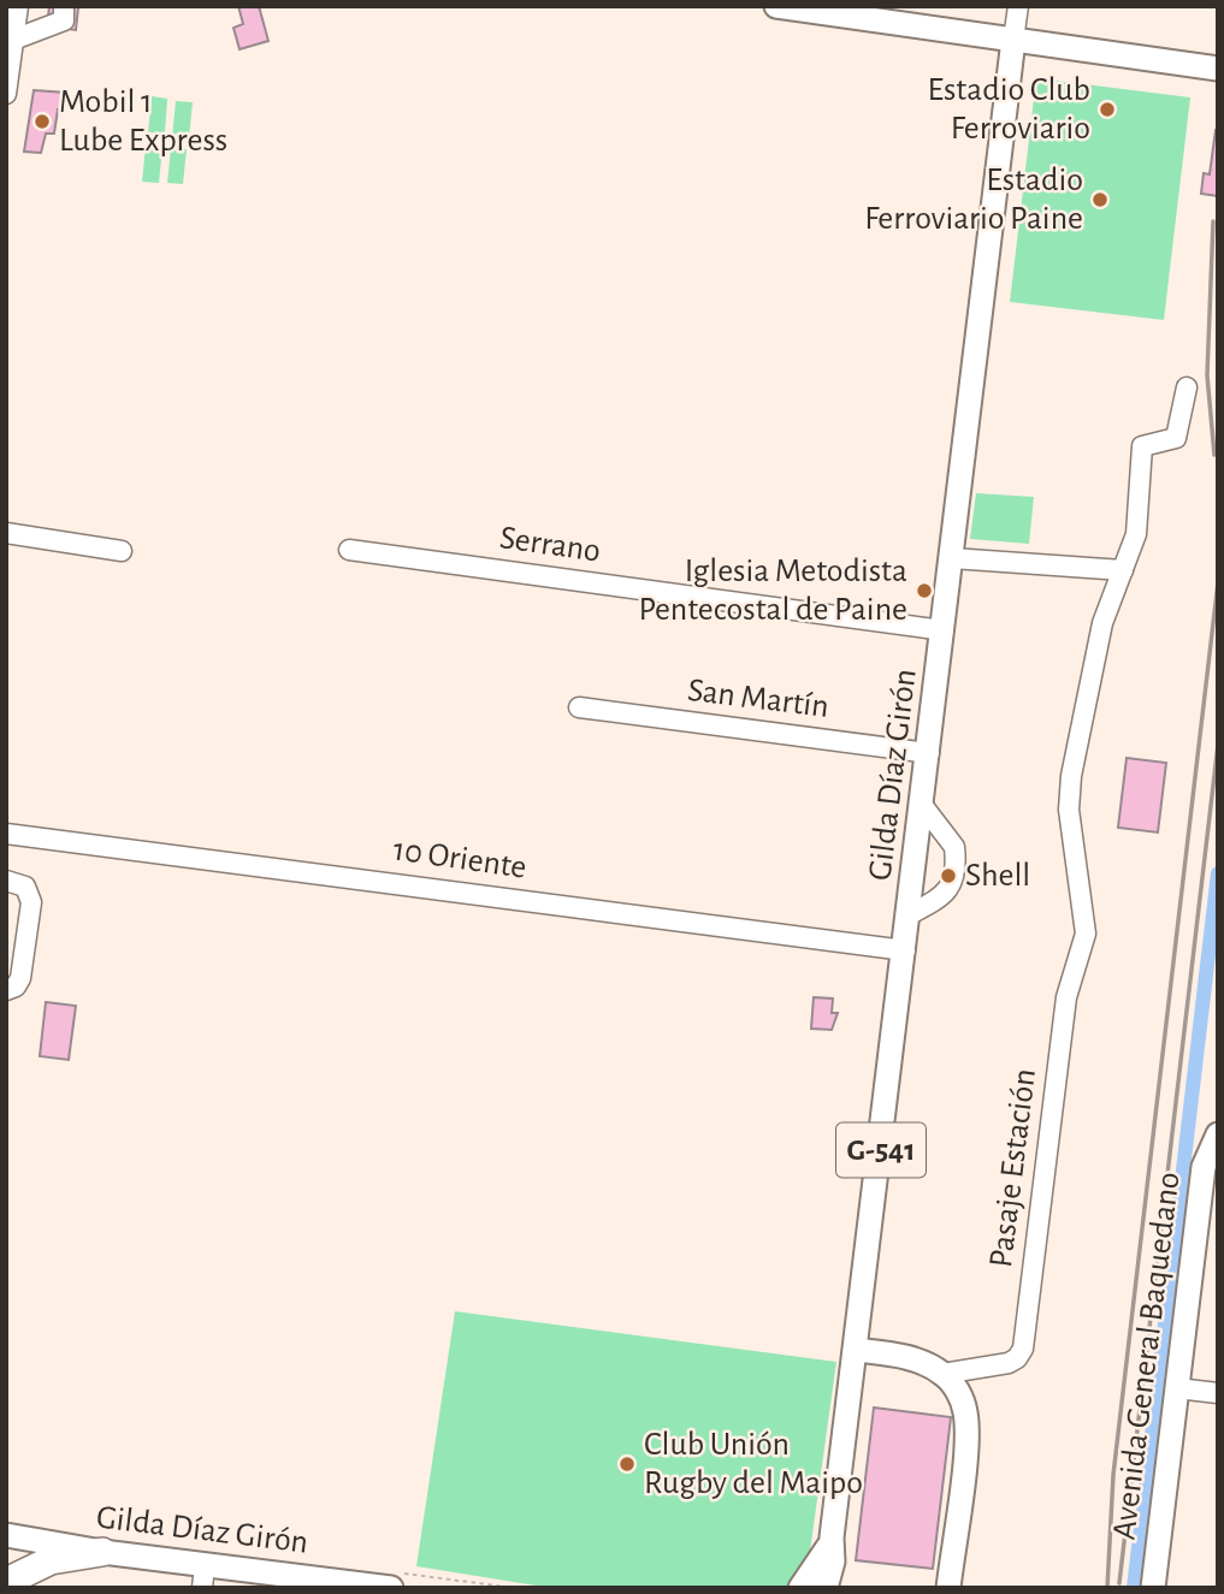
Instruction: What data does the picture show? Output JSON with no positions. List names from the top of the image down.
{
  "streets": {
    "main road": ["Gilda Díaz Girón", "G-541", "Avenida General Baquedano"],
    "street": [
      "Serrano",
      "San Martín",
      "10 Oriente",
      "Pasaje Estación"
    ]
  },
  "crossings": [
    ["Serrano", "Gilda Díaz Girón"],
    ["San Martín", "Gilda Díaz Girón"],
    ["Gilda Díaz Girón", "10 Oriente"]
  ],
  "places": [
    "Estadio Club Ferroviario",
    "Mobil 1 Lube Express",
    "Estadio Ferroviario Paine",
    "Iglesia Metodista Pentecostal de Paine",
    "Shell",
    "Club Unión Rugby del Maipo"
  ]
}
